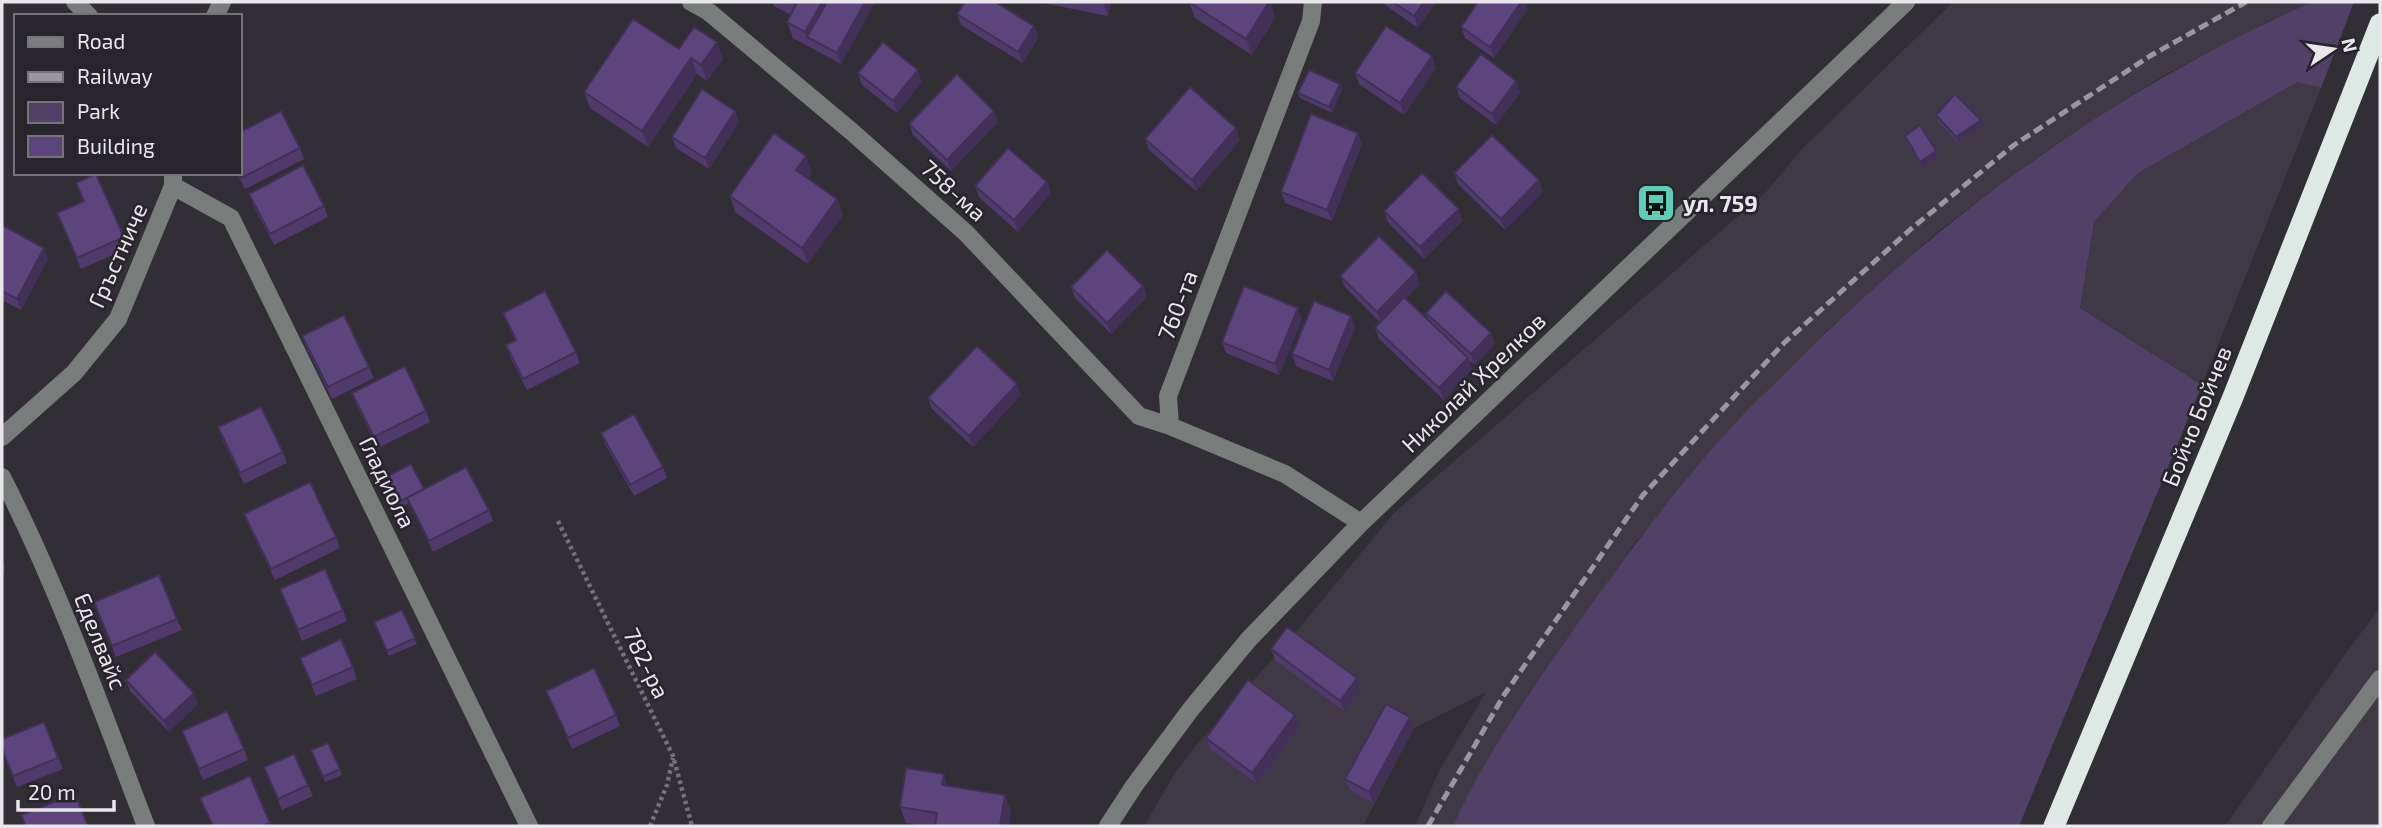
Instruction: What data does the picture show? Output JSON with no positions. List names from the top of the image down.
{
  "streets": {
    "highway": ["Бойчо Бойчев"],
    "street": [
      "758-ма",
      "Гръстниче",
      "760-та",
      "Николай Хрелков",
      "Гладиола",
      "Еделвайс"
    ],
    "path": ["782-ра"]
  },
  "crossings": [
    ["758-ма", "760-та"],
    ["Гръстниче", "Гладиола"]
  ],
  "places": {
    "bus stop": ["ул. 759"]
  },
  "legend": [
    "Road",
    "Railway",
    "Park",
    "Building"
  ],
  "scale_bar": "20 m",
  "north": "right"
}
